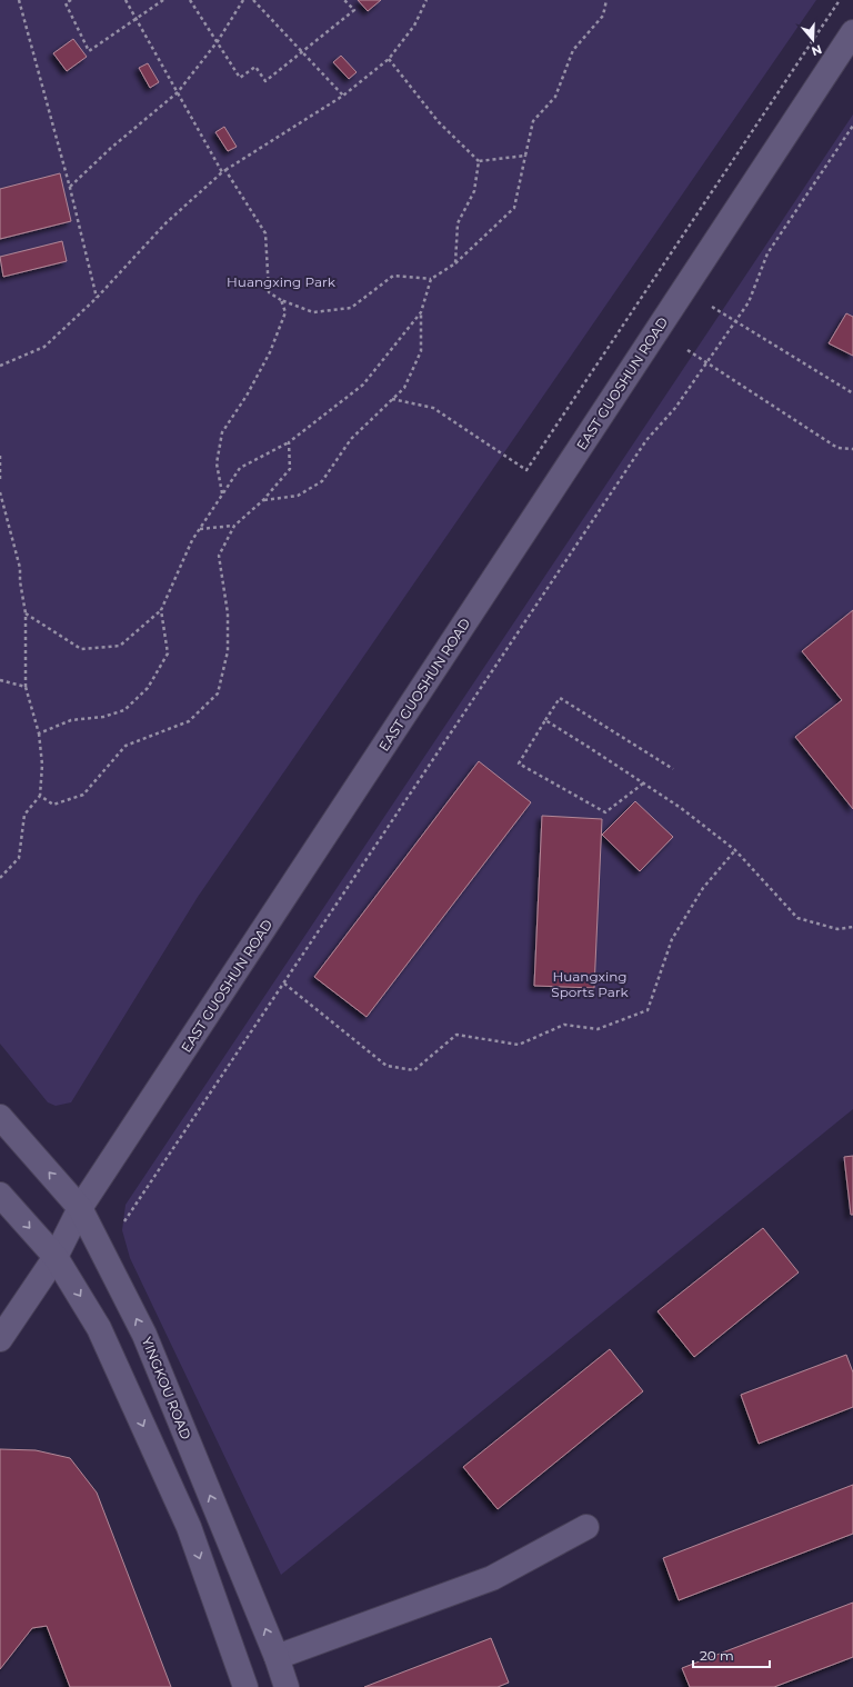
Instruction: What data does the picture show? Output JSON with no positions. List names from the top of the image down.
{
  "streets": {
    "street": ["EAST GUOSHUN ROAD", "YINGKOU ROAD"]
  },
  "crossings": [
    ["EAST GUOSHUN ROAD", "YINGKOU ROAD"]
  ],
  "parks": ["Huangxing Park", "Huangxing Sports Park"],
  "scale_bar": "20 m",
  "north": "bottom"
}
